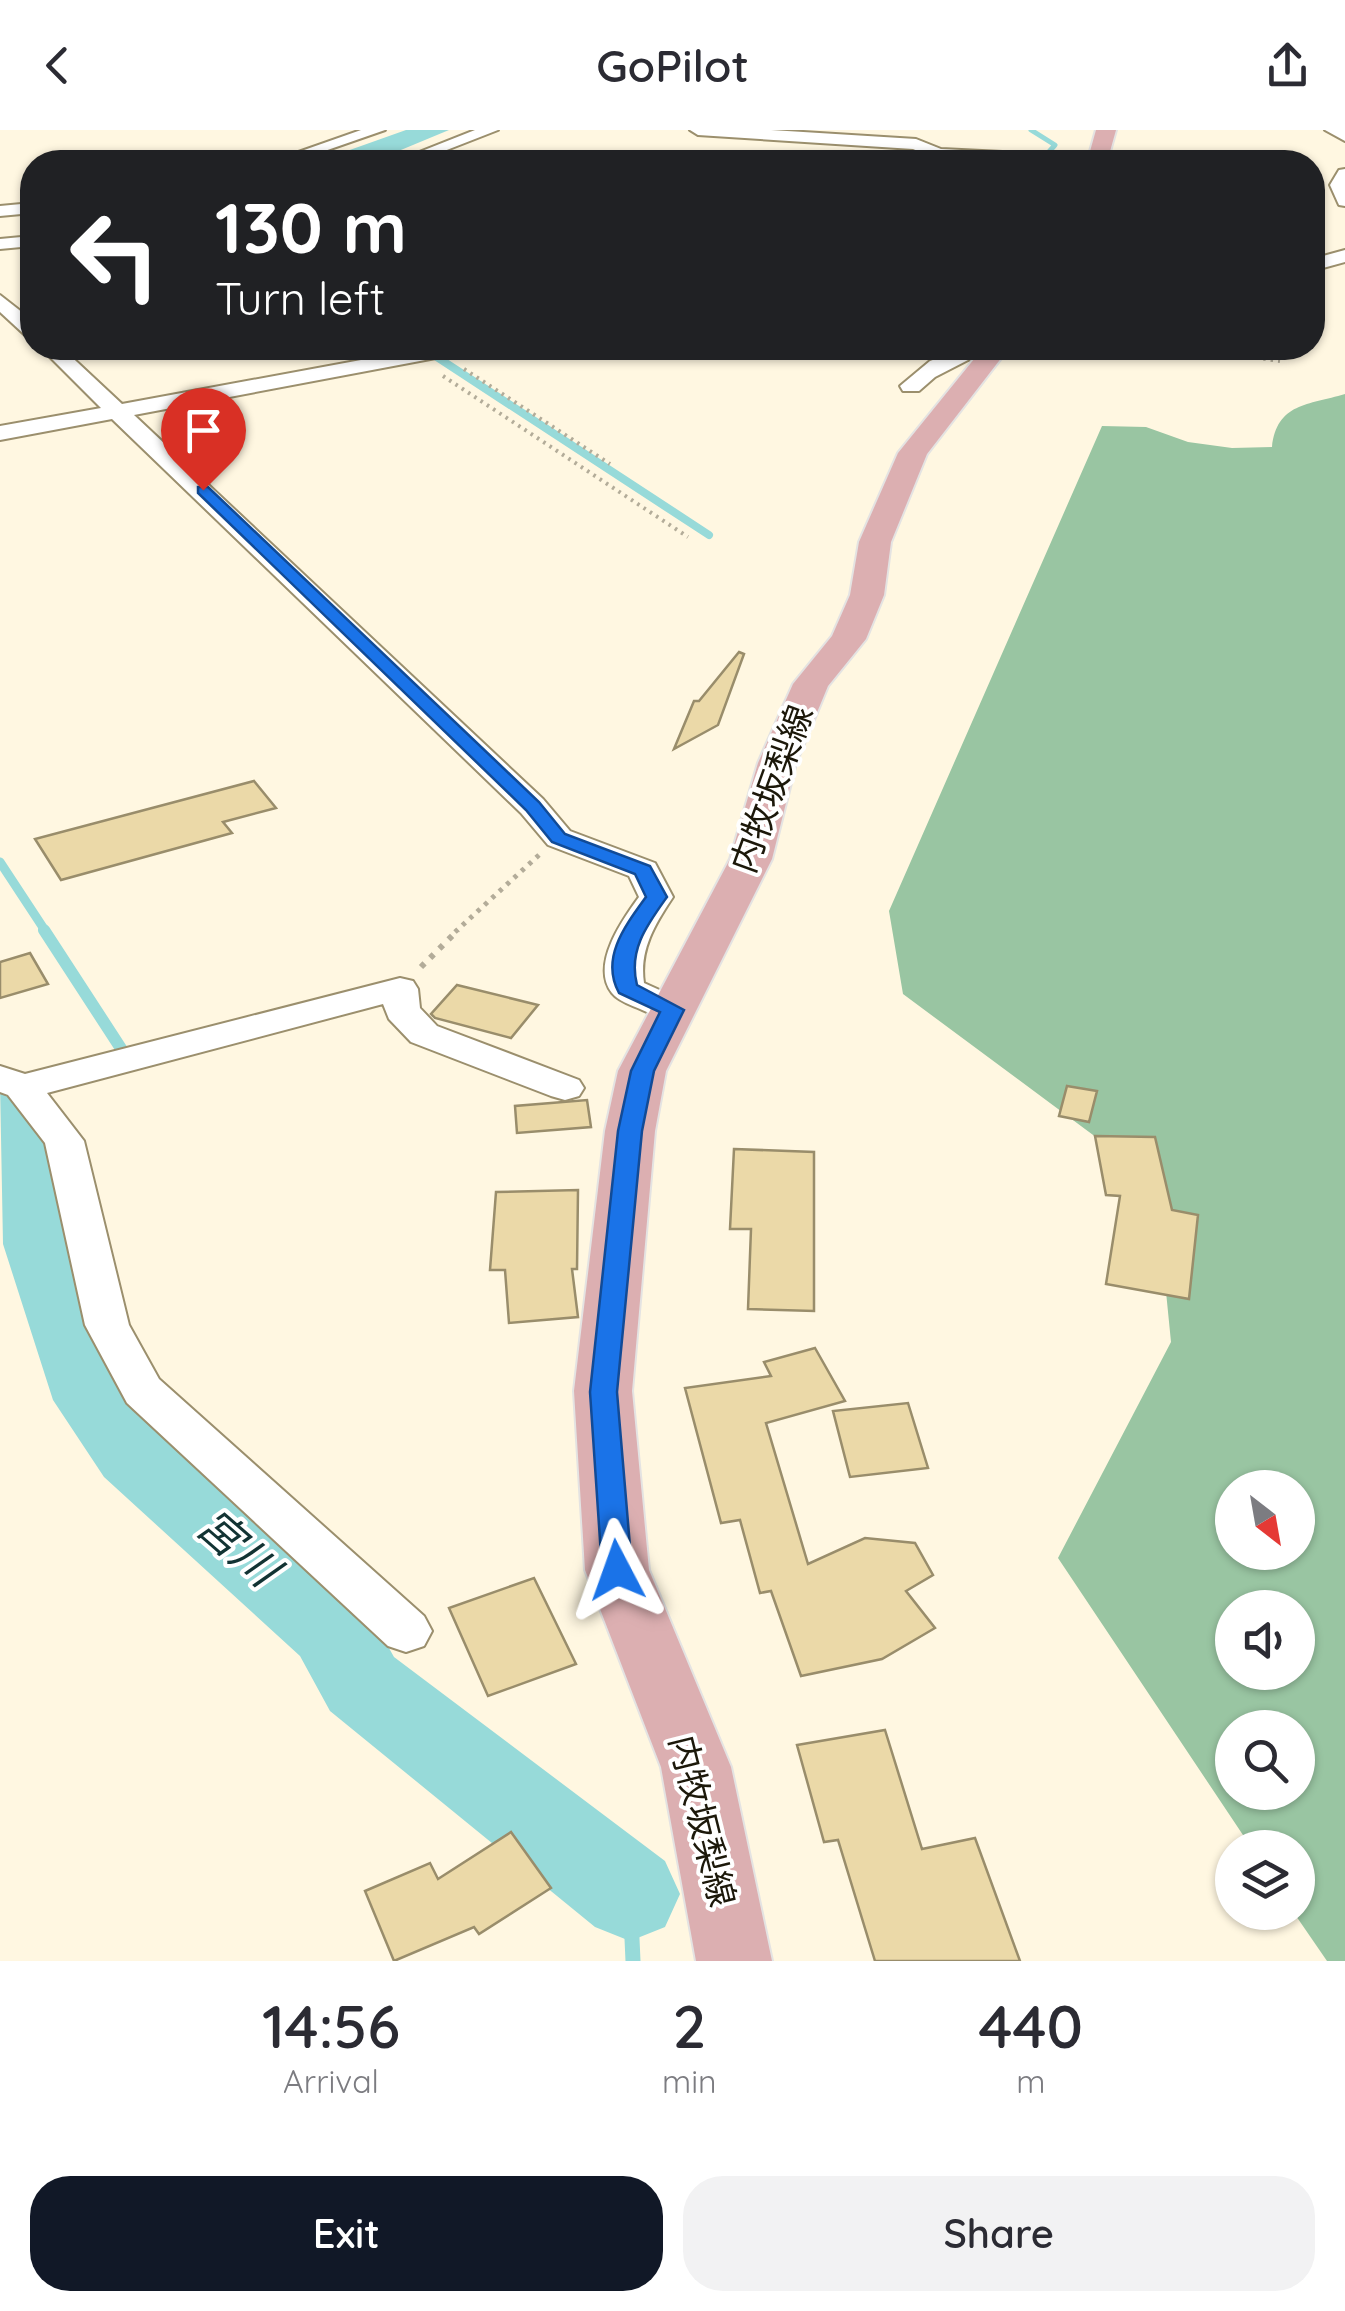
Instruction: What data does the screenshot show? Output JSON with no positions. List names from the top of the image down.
{
  "streets": {
    "main road": ["内牧坂梨線"]
  },
  "water": ["宮川"],
  "north": "bottom right",
  "page": {
    "header": "GoPilot",
    "turn": ["130 m", "Turn left"],
    "eta": [
      "14:56",
      "Arrival",
      "2",
      "min",
      "440",
      "m"
    ],
    "buttons": ["Exit", "Share"]
  }
}
